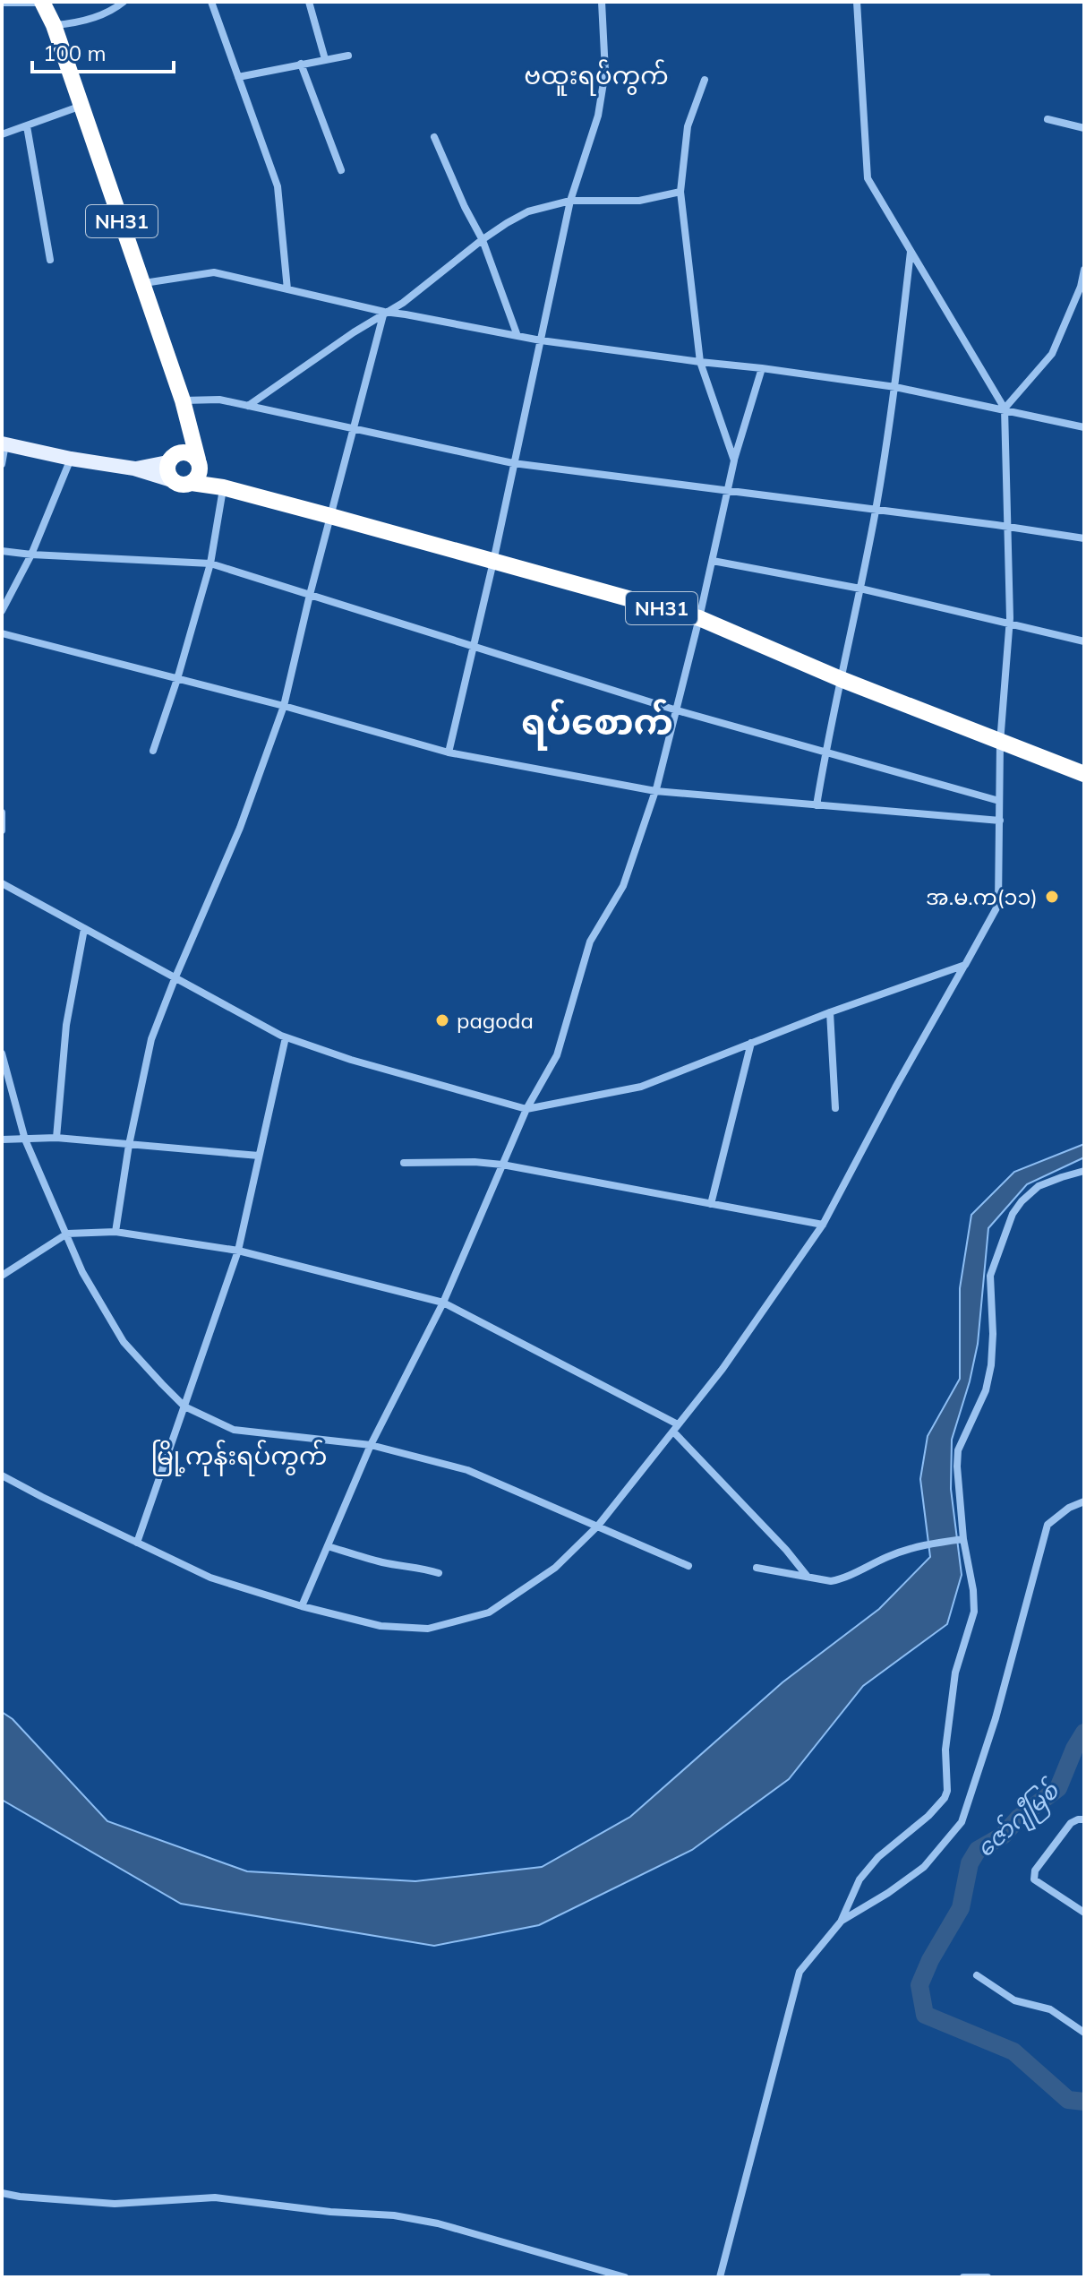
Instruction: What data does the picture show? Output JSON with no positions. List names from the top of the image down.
{
  "streets": {
    "highway": ["NH31"]
  },
  "districts": ["ဗထူးရပ်ကွက်", "ရပ်စောက်", "မြို့ကုန်းရပ်ကွက်"],
  "water": ["ဇော်ဂျီမြစ်"],
  "places": ["အ.မ.က(၁၁)", "pagoda"],
  "scale_bar": "100 m"
}
